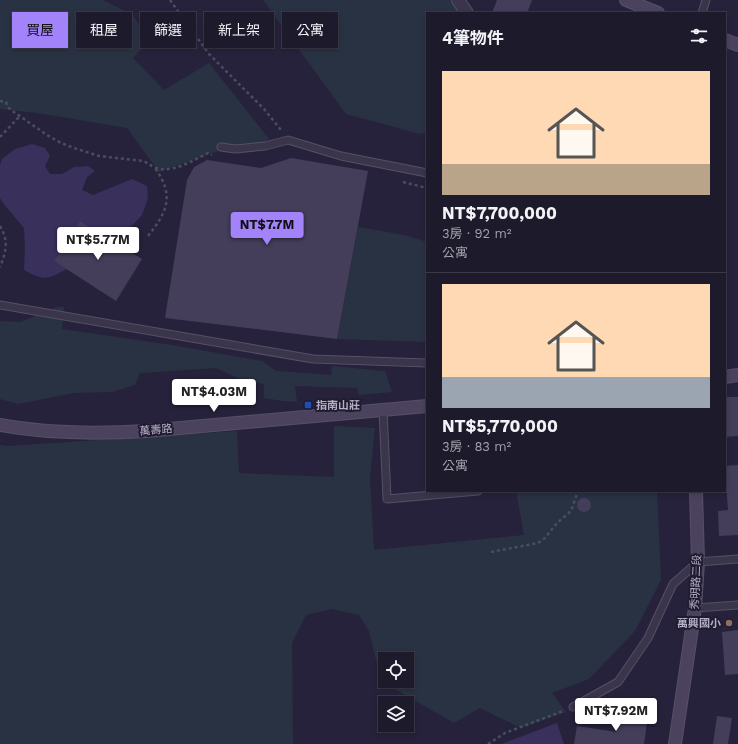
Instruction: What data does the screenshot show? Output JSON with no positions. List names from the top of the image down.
{
  "streets": {
    "street": ["萬壽路", "秀明路二段"]
  },
  "places": {
    "transit": ["指南山莊"],
    "other": ["萬興國小"]
  },
  "page": {
    "chip": [
      "買屋",
      "租屋",
      "篩選",
      "新上架",
      "公寓"
    ],
    "heading": "4筆物件",
    "list": [
      {
        "name": "NT$7,700,000",
        "note": "3房 · 92 m² · 公寓"
      },
      {
        "name": "NT$5,770,000",
        "note": "3房 · 83 m² · 公寓"
      }
    ],
    "price": [
      "NT$7.7M",
      "NT$5.77M",
      "NT$4.03M",
      "NT$7.92M"
    ]
  }
}
